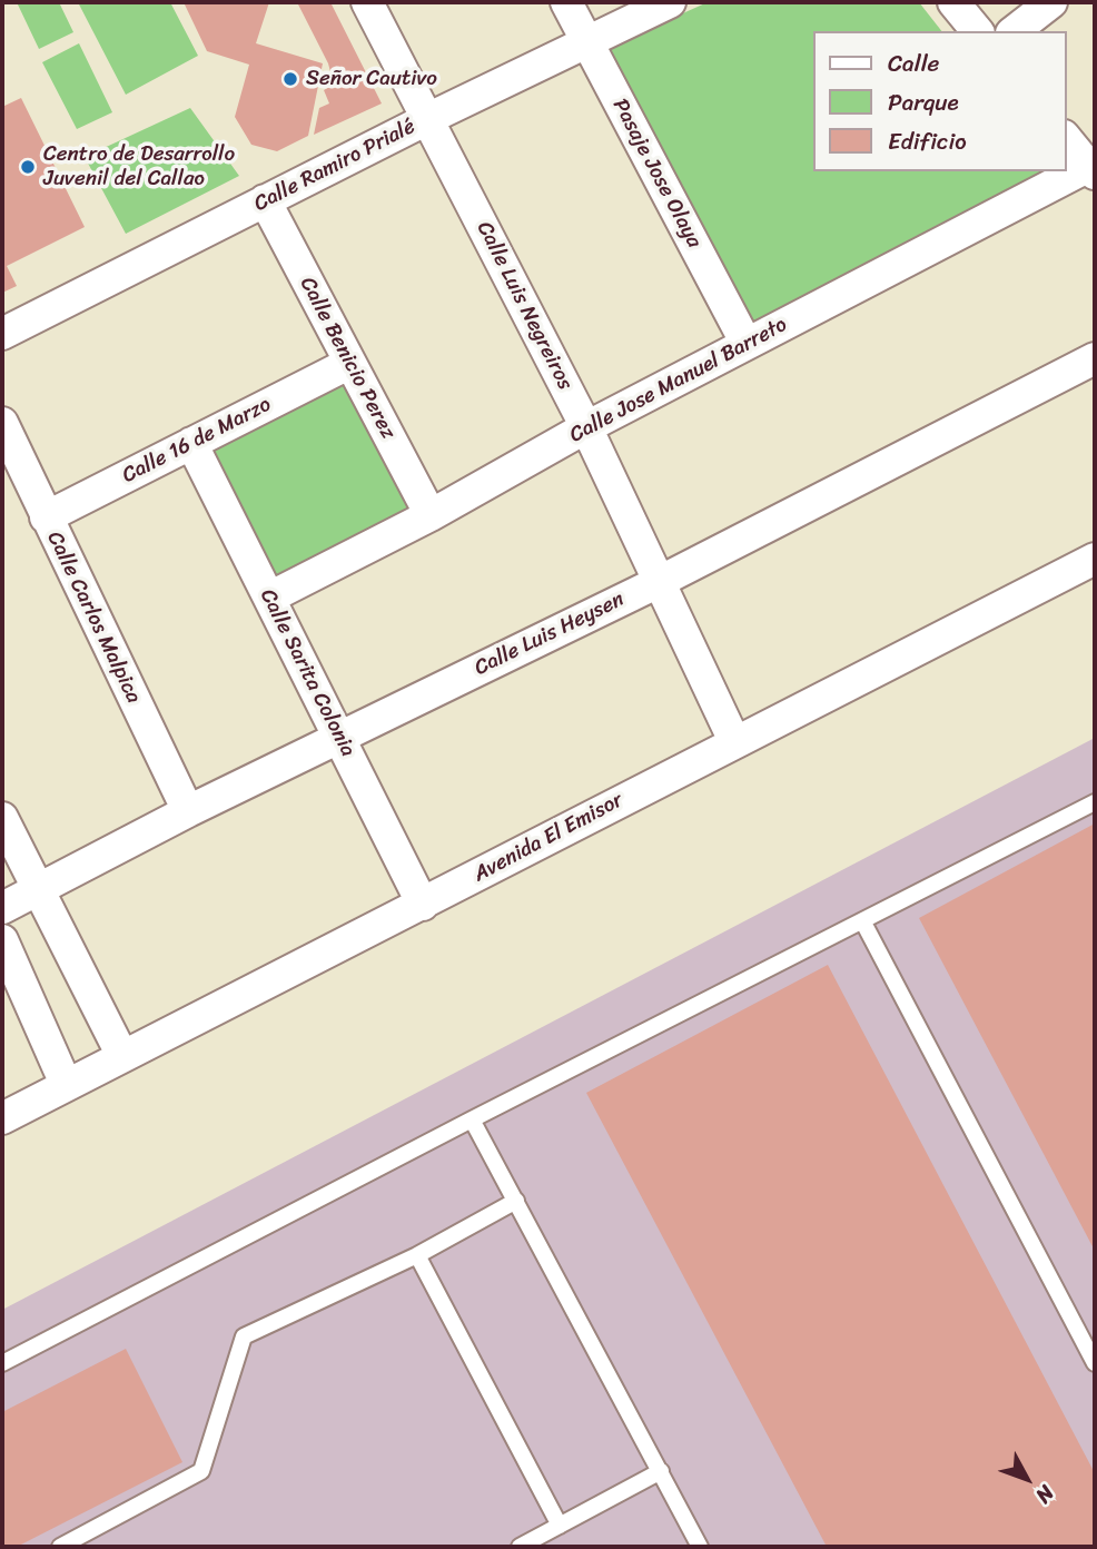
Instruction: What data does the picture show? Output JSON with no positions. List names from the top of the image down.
{
  "streets": {
    "street": [
      "Calle Ramiro Prialé",
      "Pasaje Jose Olaya",
      "Calle Luis Negreiros",
      "Calle Benicio Perez",
      "Calle Jose Manuel Barreto",
      "Calle 16 de Marzo",
      "Calle Carlos Malpica",
      "Calle Luis Heysen",
      "Calle Sarita Colonia",
      "Avenida El Emisor"
    ]
  },
  "crossings": [
    ["Calle Ramiro Prialé", "Pasaje Jose Olaya"],
    ["Calle Ramiro Prialé", "Calle Luis Negreiros"],
    ["Calle Ramiro Prialé", "Calle Benicio Perez"],
    ["Pasaje Jose Olaya", "Calle Jose Manuel Barreto"],
    ["Calle Luis Negreiros", "Calle Jose Manuel Barreto"],
    ["Calle Luis Negreiros", "Calle Luis Heysen"],
    ["Calle Luis Negreiros", "Avenida El Emisor"],
    ["Calle Benicio Perez", "Calle Jose Manuel Barreto"],
    ["Calle Benicio Perez", "Calle 16 de Marzo"],
    ["Calle Jose Manuel Barreto", "Calle Sarita Colonia"],
    ["Calle 16 de Marzo", "Calle Carlos Malpica"],
    ["Calle 16 de Marzo", "Calle Sarita Colonia"],
    ["Calle Carlos Malpica", "Calle Luis Heysen"],
    ["Calle Luis Heysen", "Calle Sarita Colonia"],
    ["Calle Sarita Colonia", "Avenida El Emisor"]
  ],
  "places": ["Señor Cautivo", "Centro de Desarrollo Juvenil del Callao"],
  "legend": ["Calle", "Parque", "Edificio"],
  "north": "bottom right"
}
